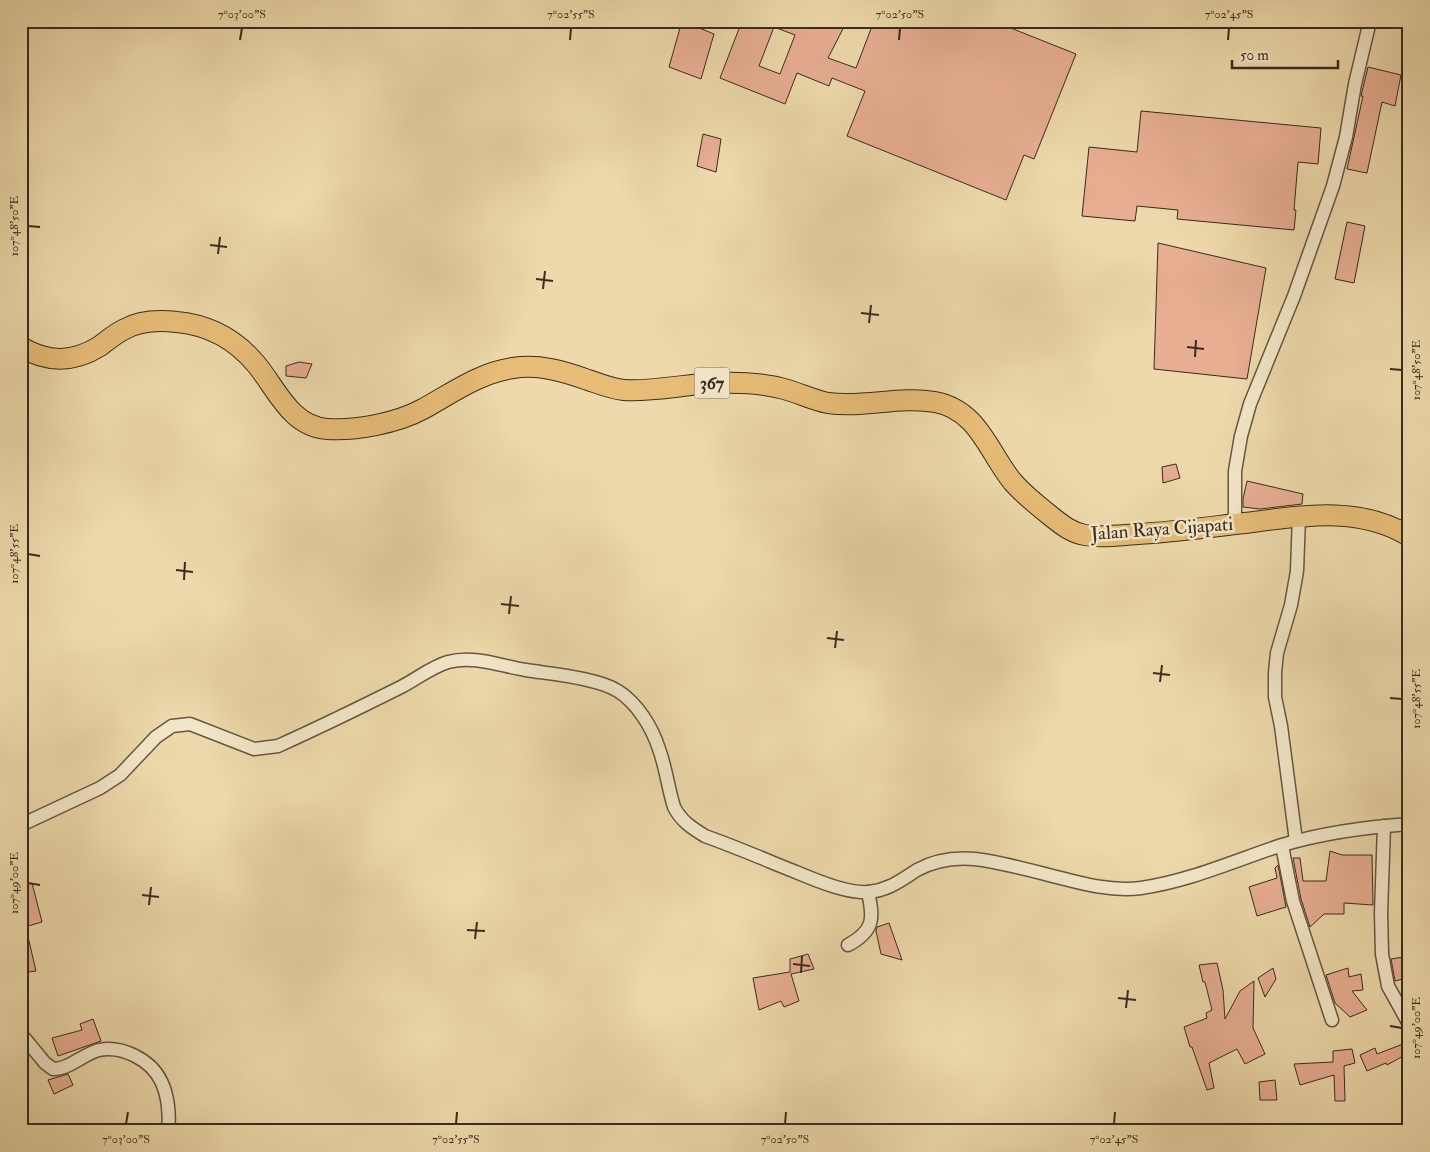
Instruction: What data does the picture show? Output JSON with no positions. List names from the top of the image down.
{
  "streets": {
    "main road": ["367", "Jalan Raya Cijapati"]
  },
  "scale_bar": "50 m",
  "coordinates": [
    "7°03'00\"S",
    "7°02'55\"S",
    "7°02'50\"S",
    "7°02'45\"S",
    "107°48'50\"E",
    "107°48'55\"E",
    "107°49'00\"E"
  ]
}
